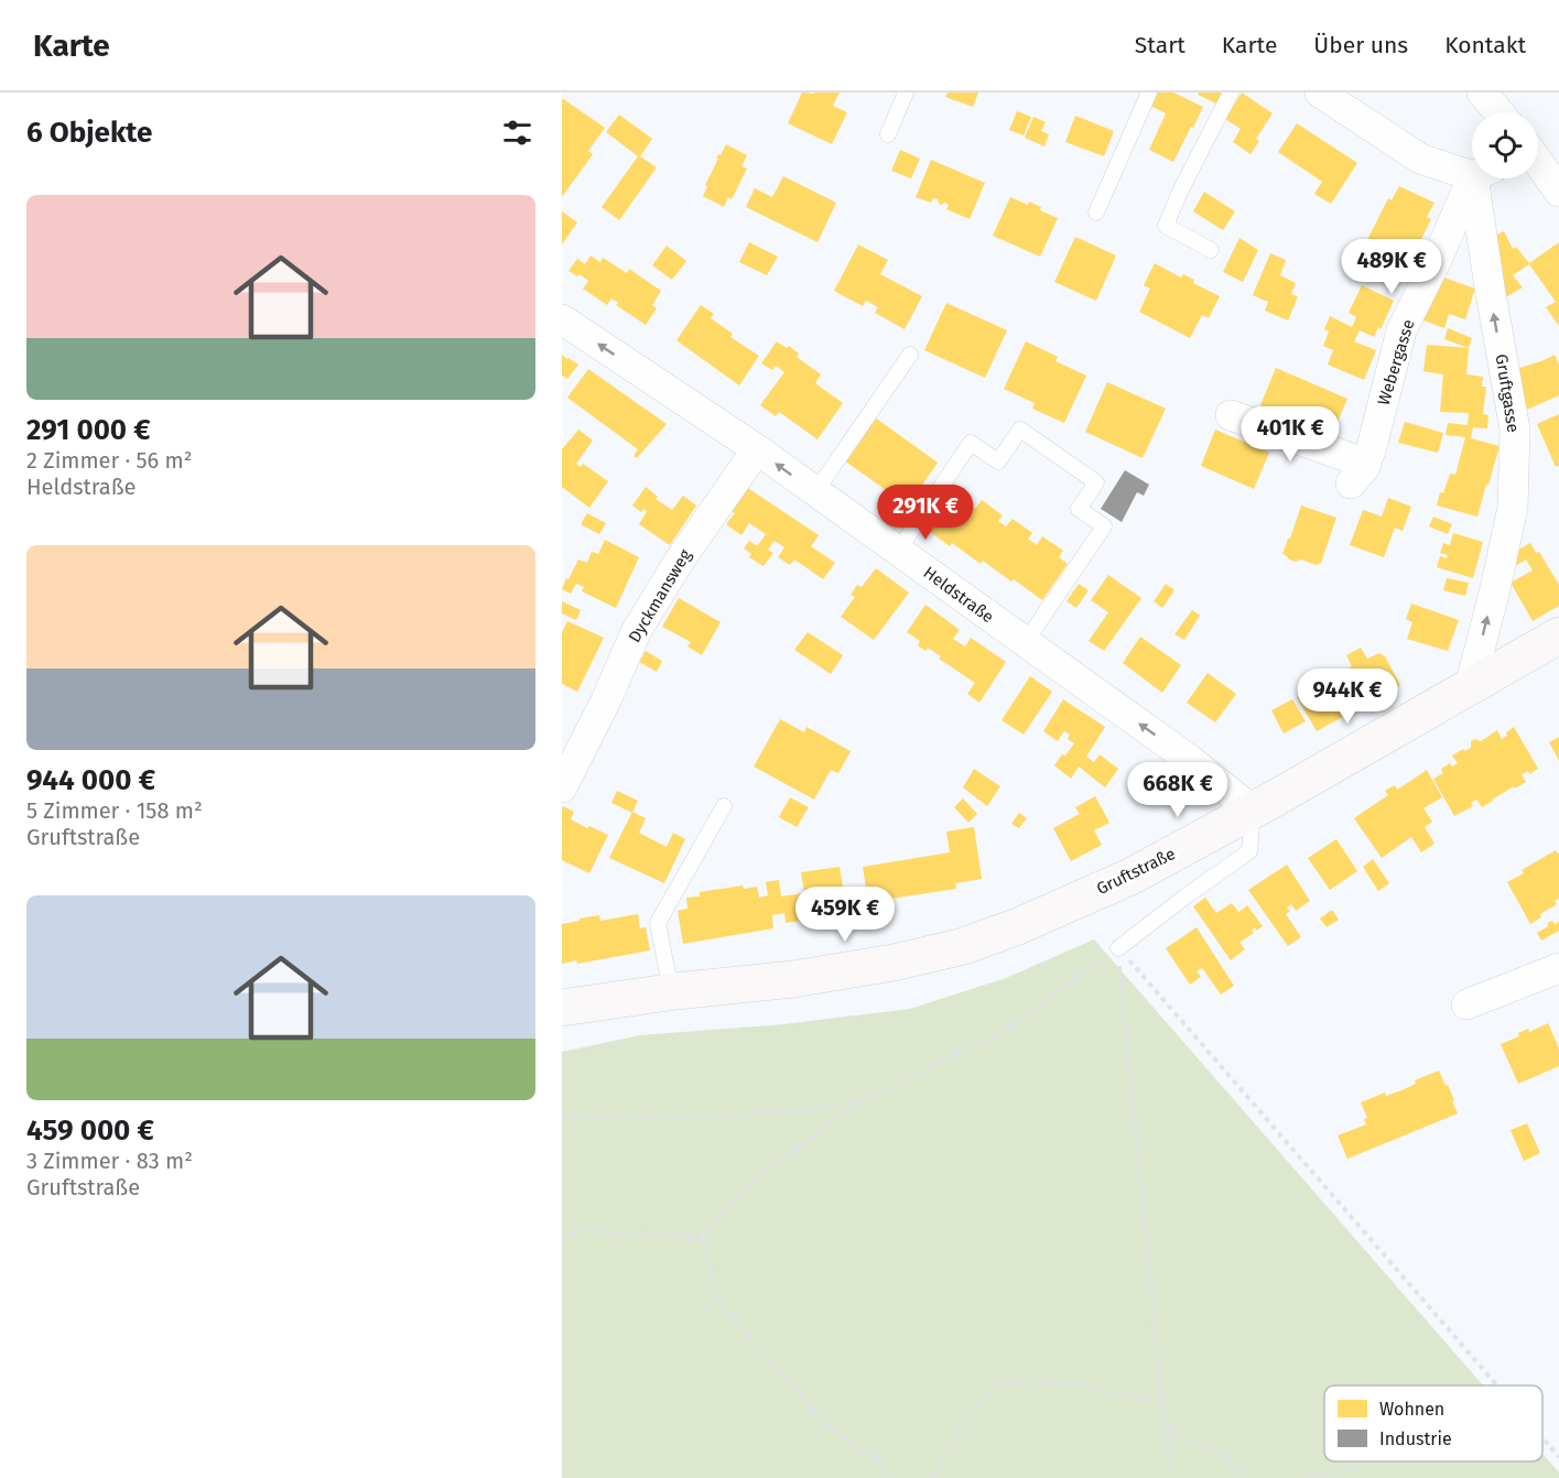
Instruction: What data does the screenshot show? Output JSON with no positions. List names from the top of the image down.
{
  "streets": {
    "main road": ["Gruftstraße"],
    "street": [
      "Webergasse",
      "Gruftgasse",
      "Heldstraße",
      "Dyckmansweg"
    ]
  },
  "crossings": [
    ["Gruftgasse", "Gruftstraße"],
    ["Heldstraße", "Dyckmansweg"],
    ["Heldstraße", "Gruftstraße"]
  ],
  "one_way": ["Gruftgasse", "Heldstraße"],
  "legend": ["Wohnen", "Industrie"],
  "page": {
    "header": "Karte",
    "nav": [
      "Start",
      "Karte",
      "Über uns",
      "Kontakt"
    ],
    "heading": "6 Objekte",
    "list": [
      {
        "name": "291 000 €",
        "note": "2 Zimmer · 56 m² · Heldstraße"
      },
      {
        "name": "944 000 €",
        "note": "5 Zimmer · 158 m² · Gruftstraße"
      },
      {
        "name": "459 000 €",
        "note": "3 Zimmer · 83 m² · Gruftstraße"
      }
    ],
    "price": [
      "489K €",
      "401K €",
      "291K €",
      "944K €",
      "668K €",
      "459K €"
    ]
  }
}
